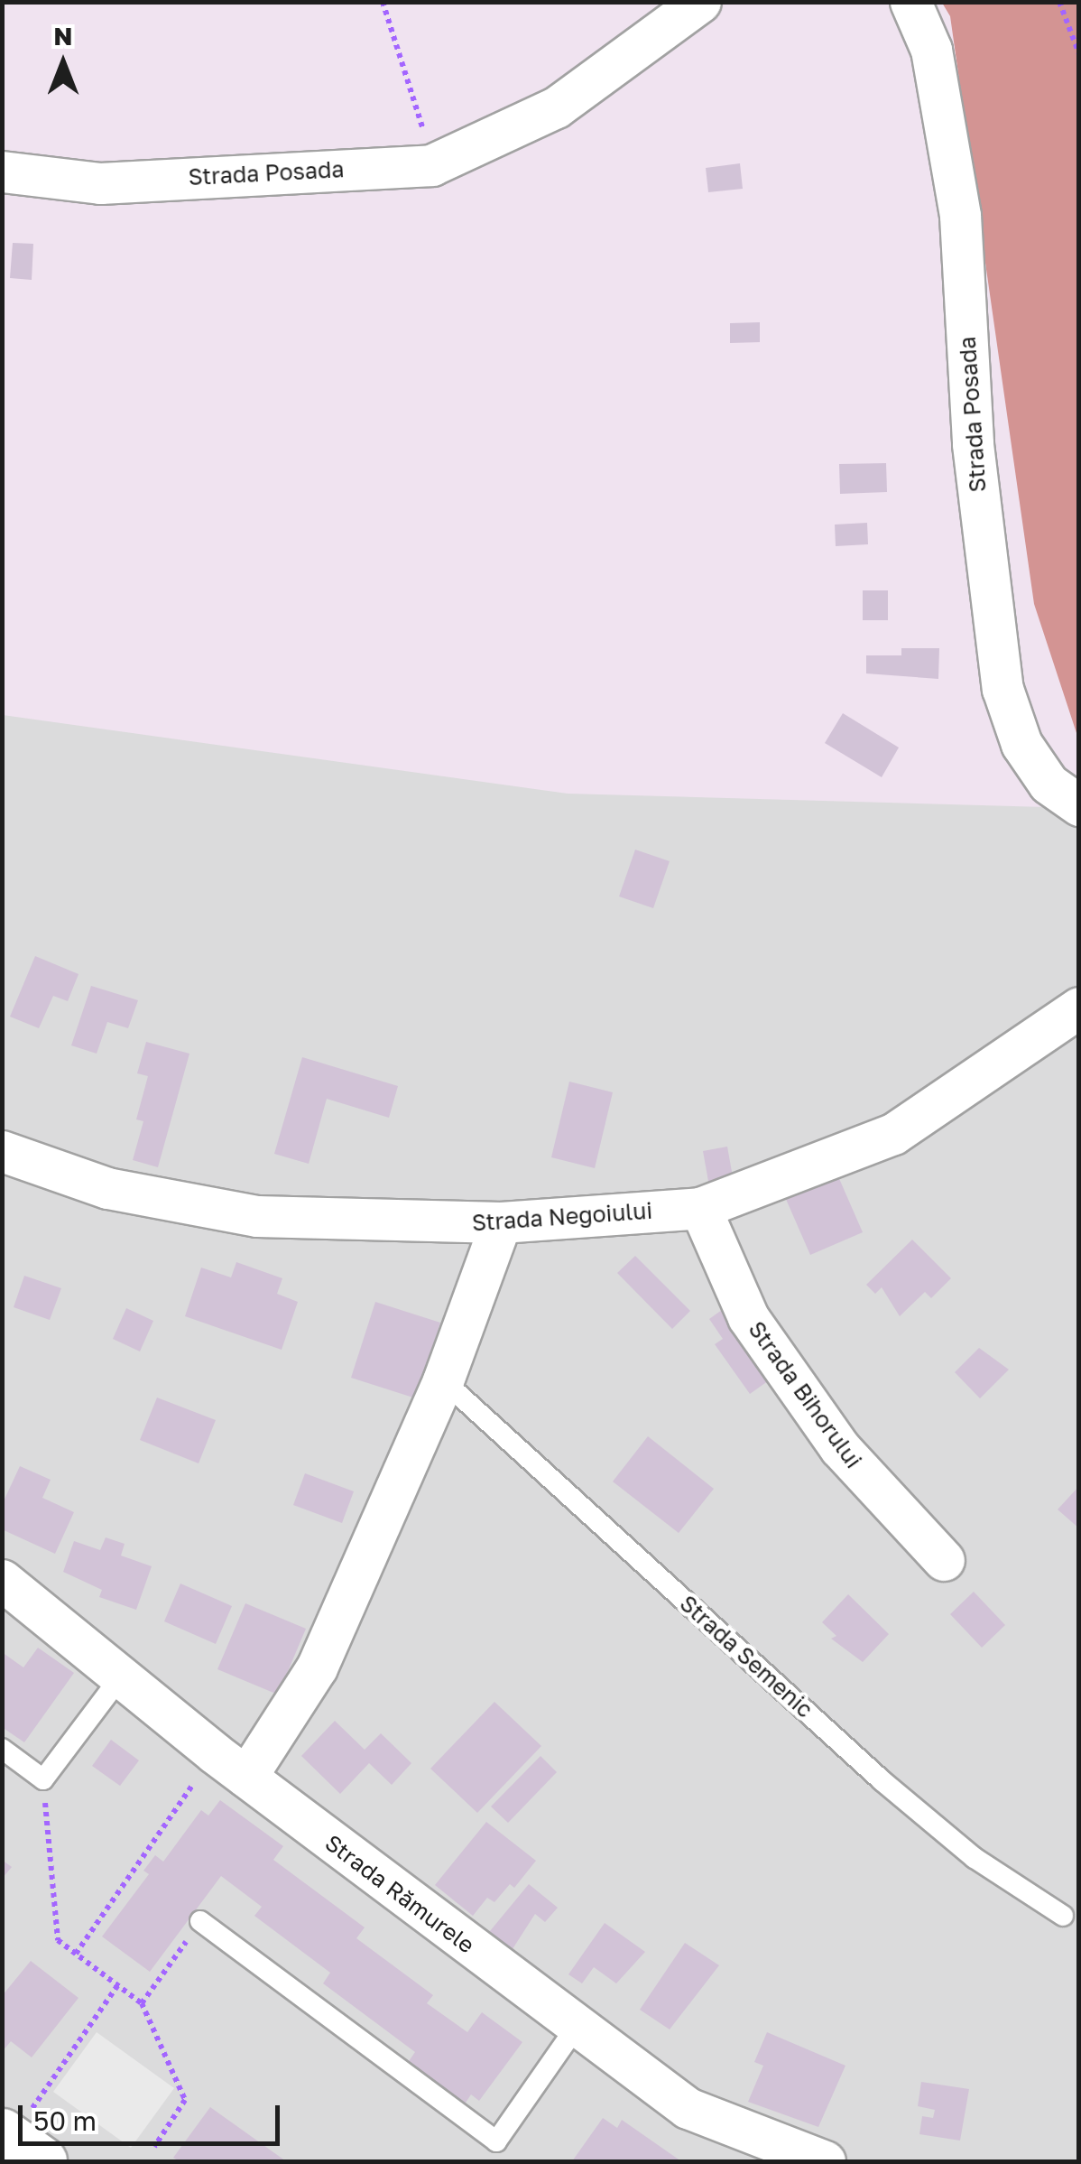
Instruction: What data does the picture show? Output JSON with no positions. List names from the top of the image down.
{
  "streets": {
    "street": [
      "Strada Posada",
      "Strada Negoiului",
      "Strada Bihorului",
      "Strada Rămurele"
    ],
    "lane": ["Strada Semenic"]
  },
  "crossings": [
    ["Strada Negoiului", "Strada Bihorului"]
  ],
  "scale_bar": "50 m",
  "north": "top"
}
